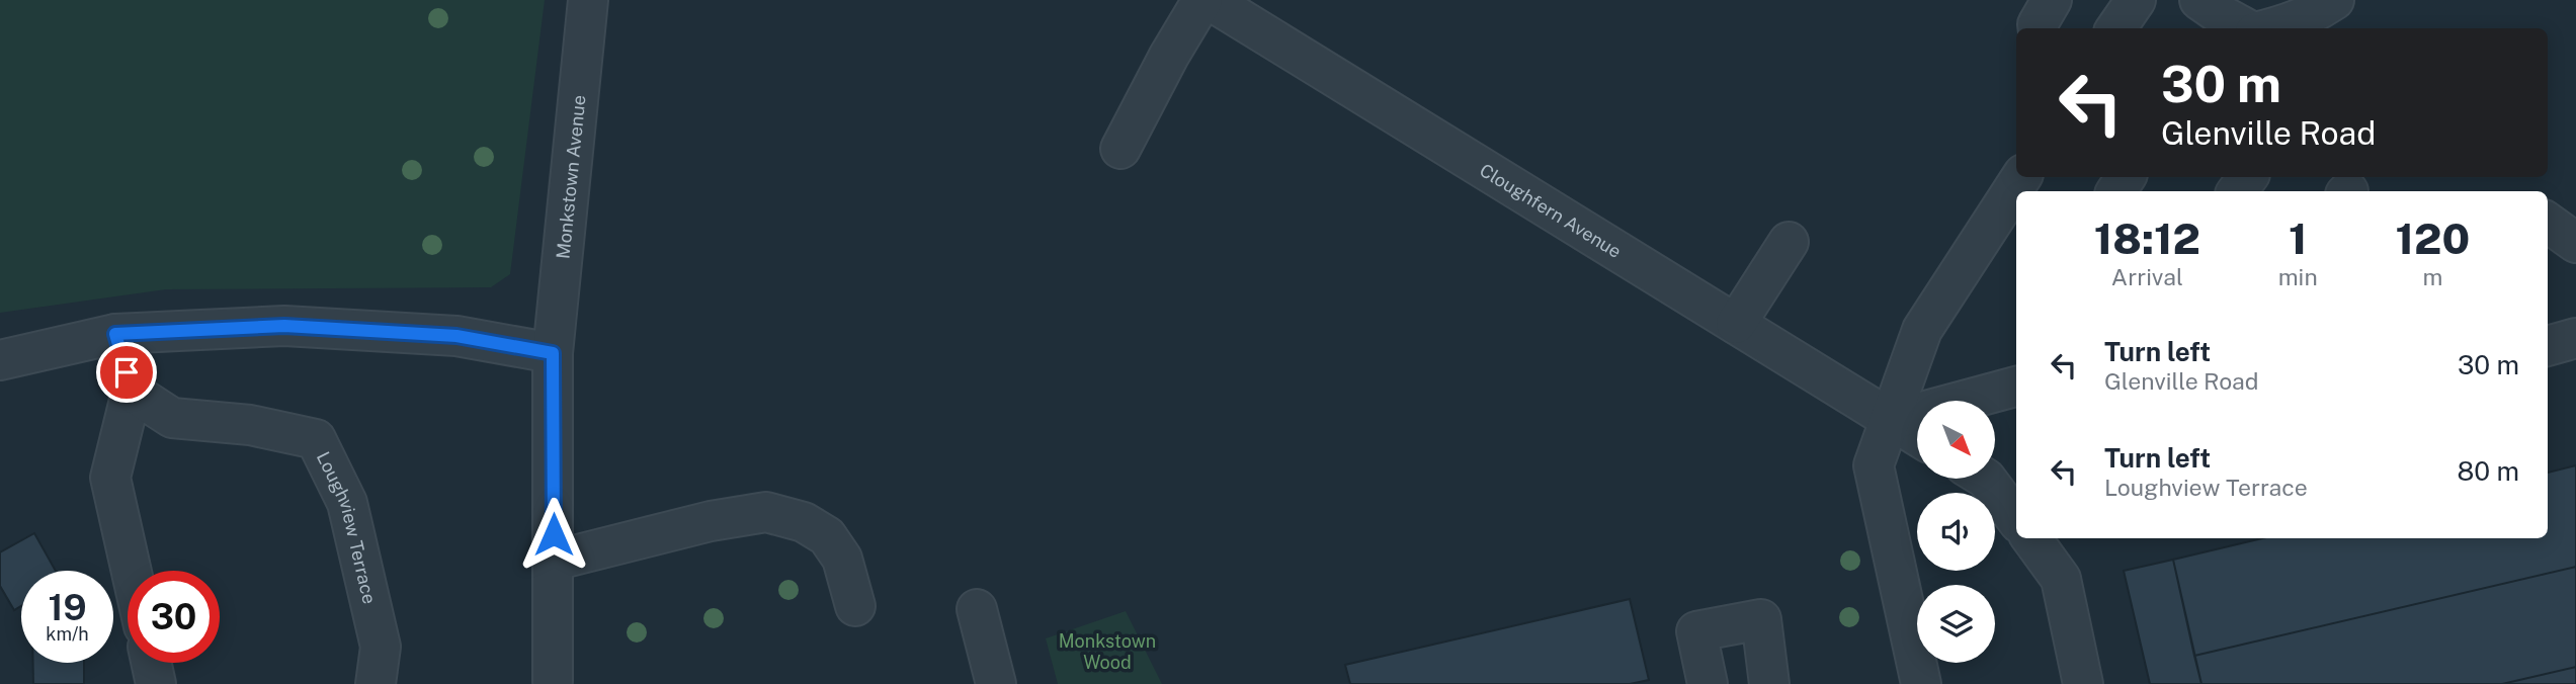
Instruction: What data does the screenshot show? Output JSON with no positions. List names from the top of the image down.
{
  "streets": {
    "street": ["Monkstown Avenue", "Cloughfern Avenue", "Loughview Terrace"]
  },
  "parks": ["Monkstown Wood"],
  "north": "bottom right",
  "page": {
    "turn": ["30 m", "Glenville Road"],
    "eta": [
      "18:12",
      "Arrival",
      "1",
      "min",
      "120",
      "m"
    ],
    "list": [
      {
        "name": "Turn left",
        "note": "Glenville Road",
        "value": "30 m"
      },
      {
        "name": "Turn left",
        "note": "Loughview Terrace",
        "value": "80 m"
      }
    ],
    "speed": "19 km/h",
    "limit": "30"
  }
}
